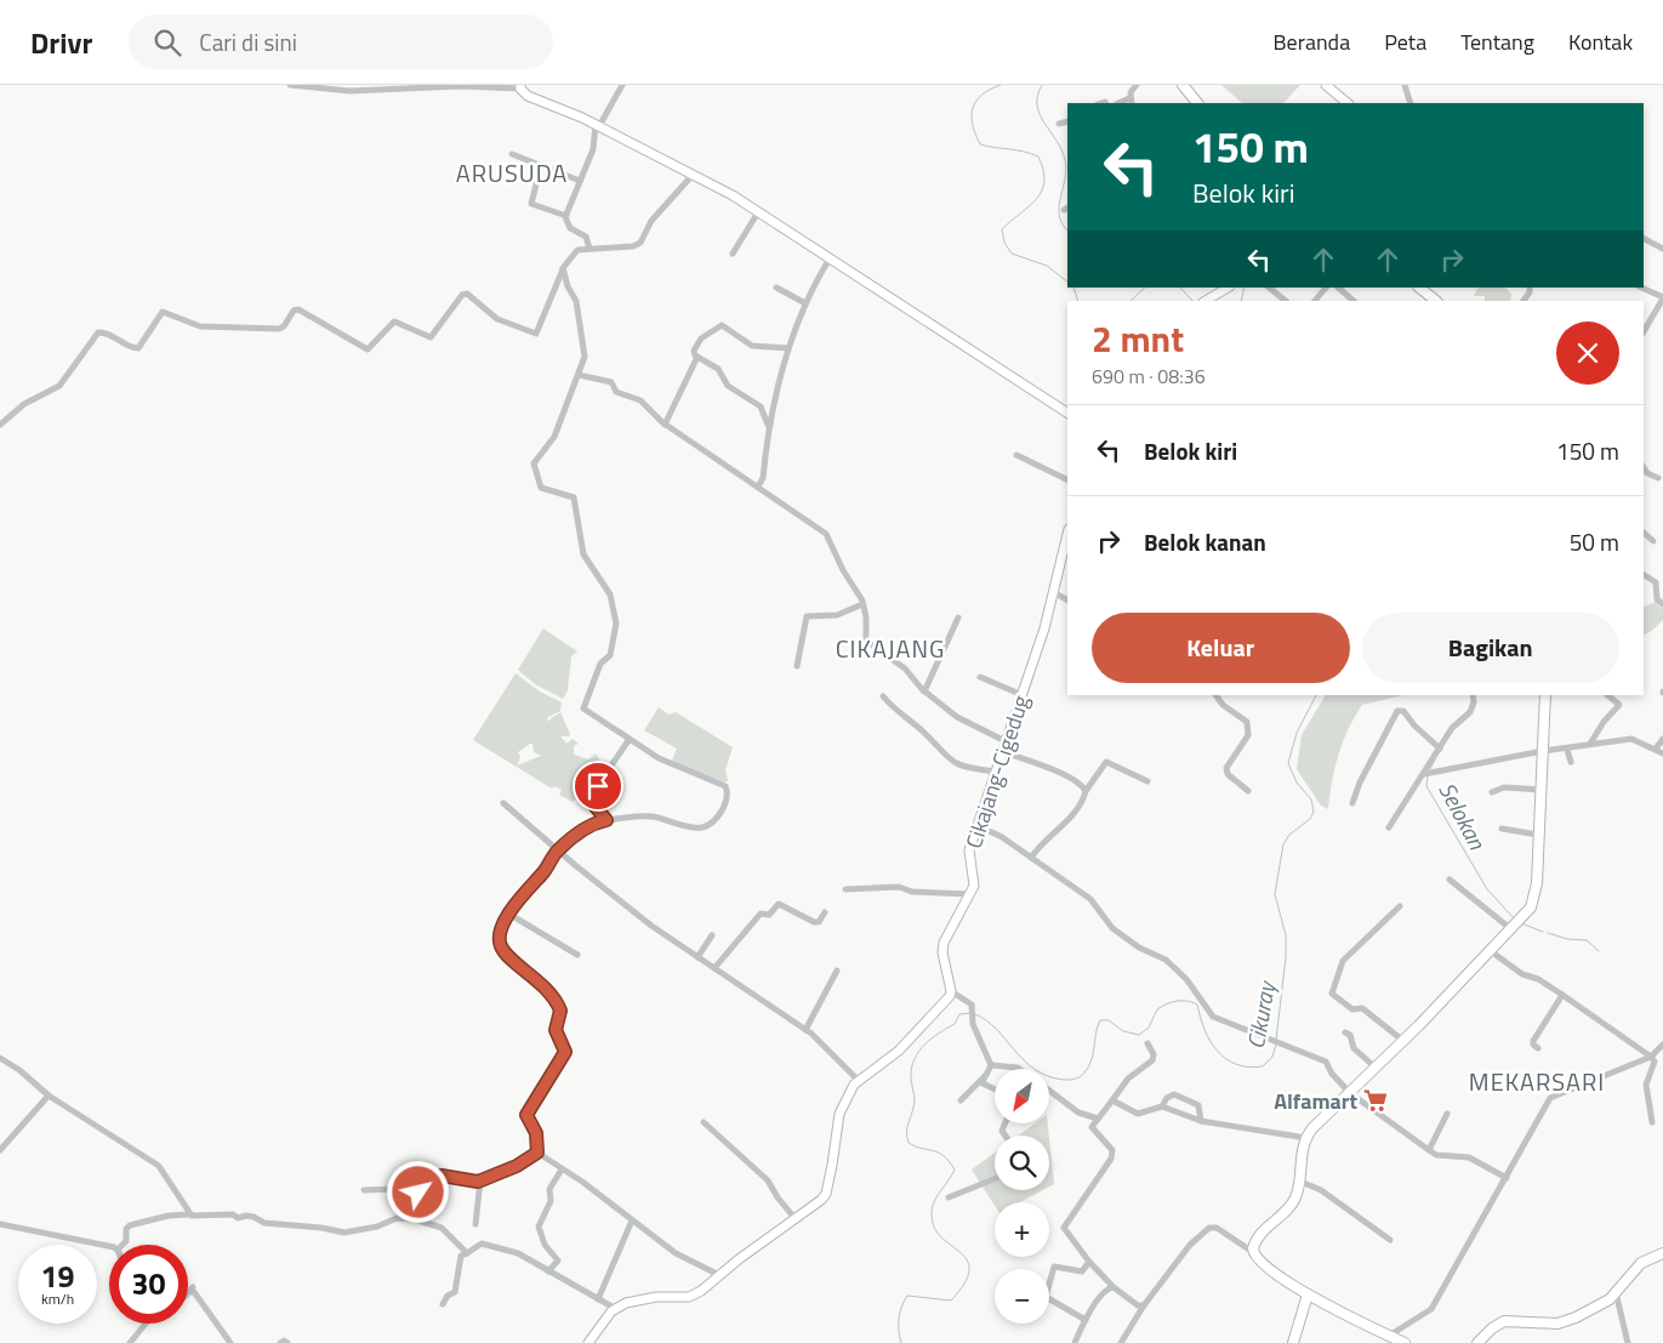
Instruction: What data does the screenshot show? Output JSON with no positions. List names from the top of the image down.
{
  "streets": {
    "street": ["Cikajang-Cigedug"]
  },
  "districts": ["ARUSUDA", "CIKAJANG", "MEKARSARI"],
  "water": ["Selokan", "Cikuray"],
  "places": {
    "supermarket": ["Alfamart"]
  },
  "north": "bottom left",
  "page": {
    "header": "Drivr",
    "search": "Cari di sini",
    "nav": [
      "Beranda",
      "Peta",
      "Tentang",
      "Kontak"
    ],
    "turn": ["150 m", "Belok kiri"],
    "heading": ["2 mnt", "690 m · 08:36"],
    "list": [
      {
        "name": "Belok kiri",
        "value": "150 m"
      },
      {
        "name": "Belok kanan",
        "value": "50 m"
      }
    ],
    "buttons": ["Keluar", "Bagikan"],
    "map_buttons": ["+", "−"],
    "speed": "19 km/h",
    "limit": "30"
  }
}
